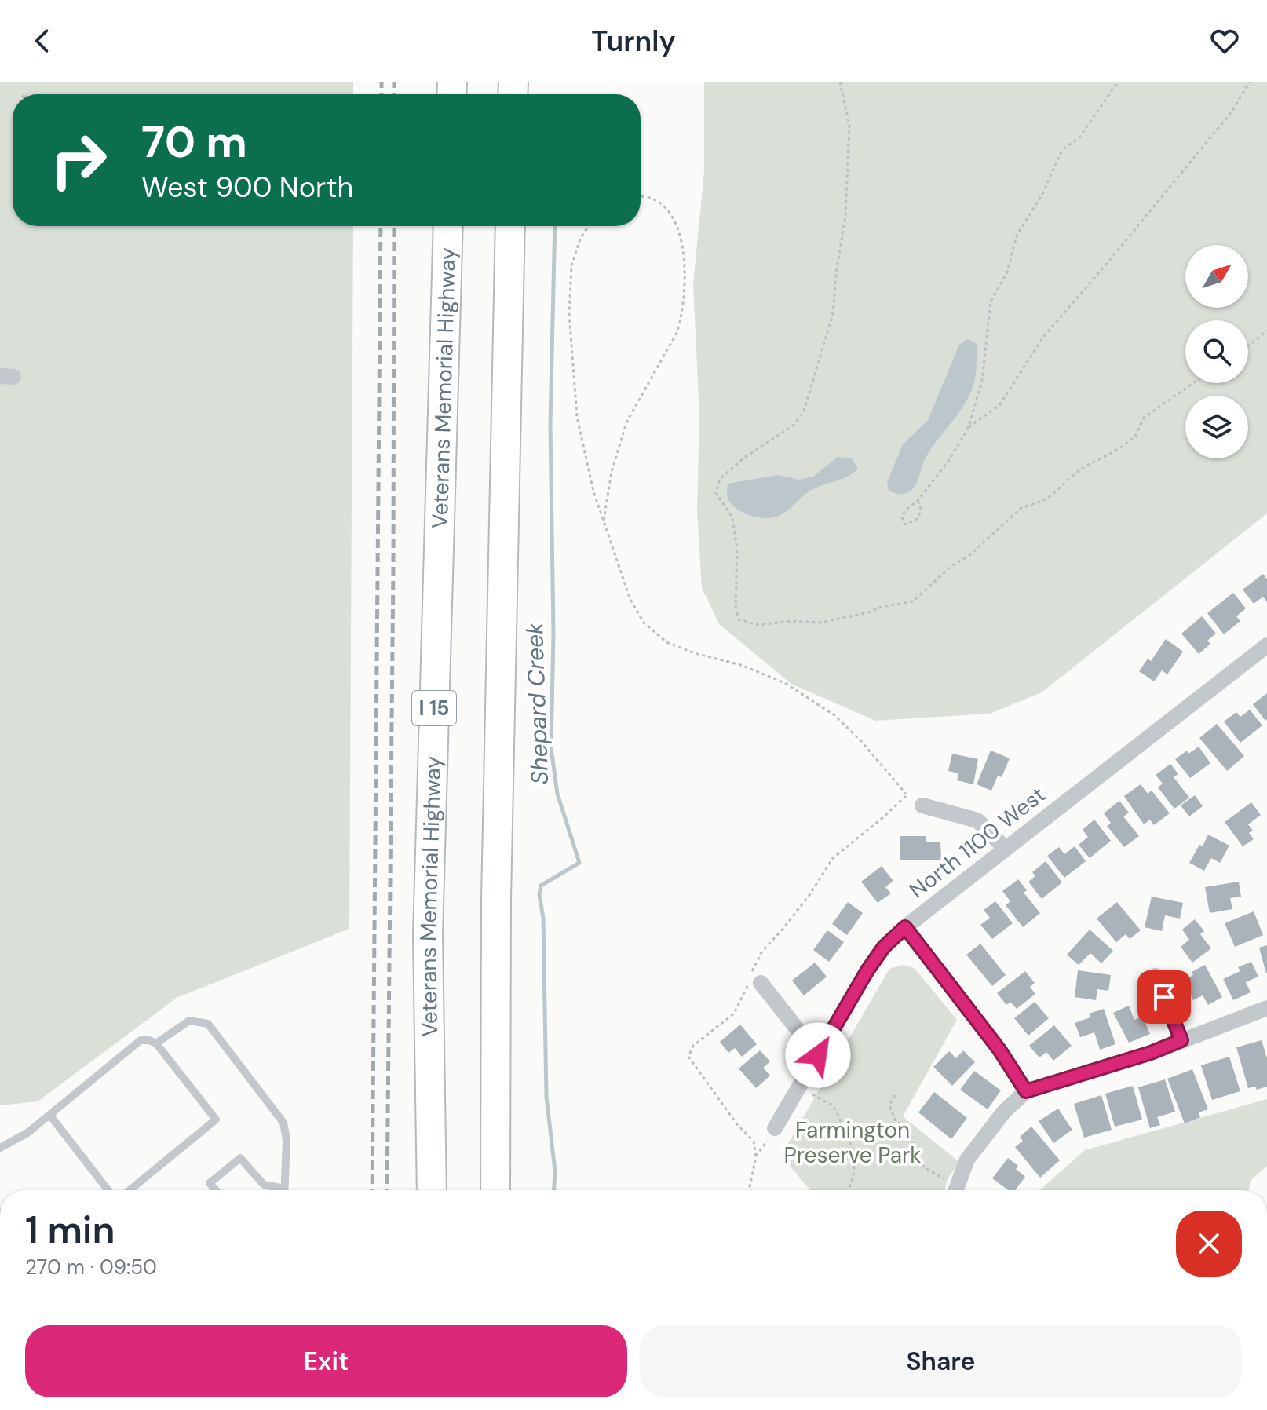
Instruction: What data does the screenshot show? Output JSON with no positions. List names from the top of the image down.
{
  "streets": {
    "highway": ["Veterans Memorial Highway", "I 15"],
    "street": ["North 1100 West"]
  },
  "water": ["Shepard Creek"],
  "parks": ["Farmington Preserve Park"],
  "north": "top right",
  "page": {
    "header": "Turnly",
    "turn": ["70 m", "West 900 North"],
    "heading": ["1 min", "270 m · 09:50"],
    "buttons": ["Exit", "Share"]
  }
}
